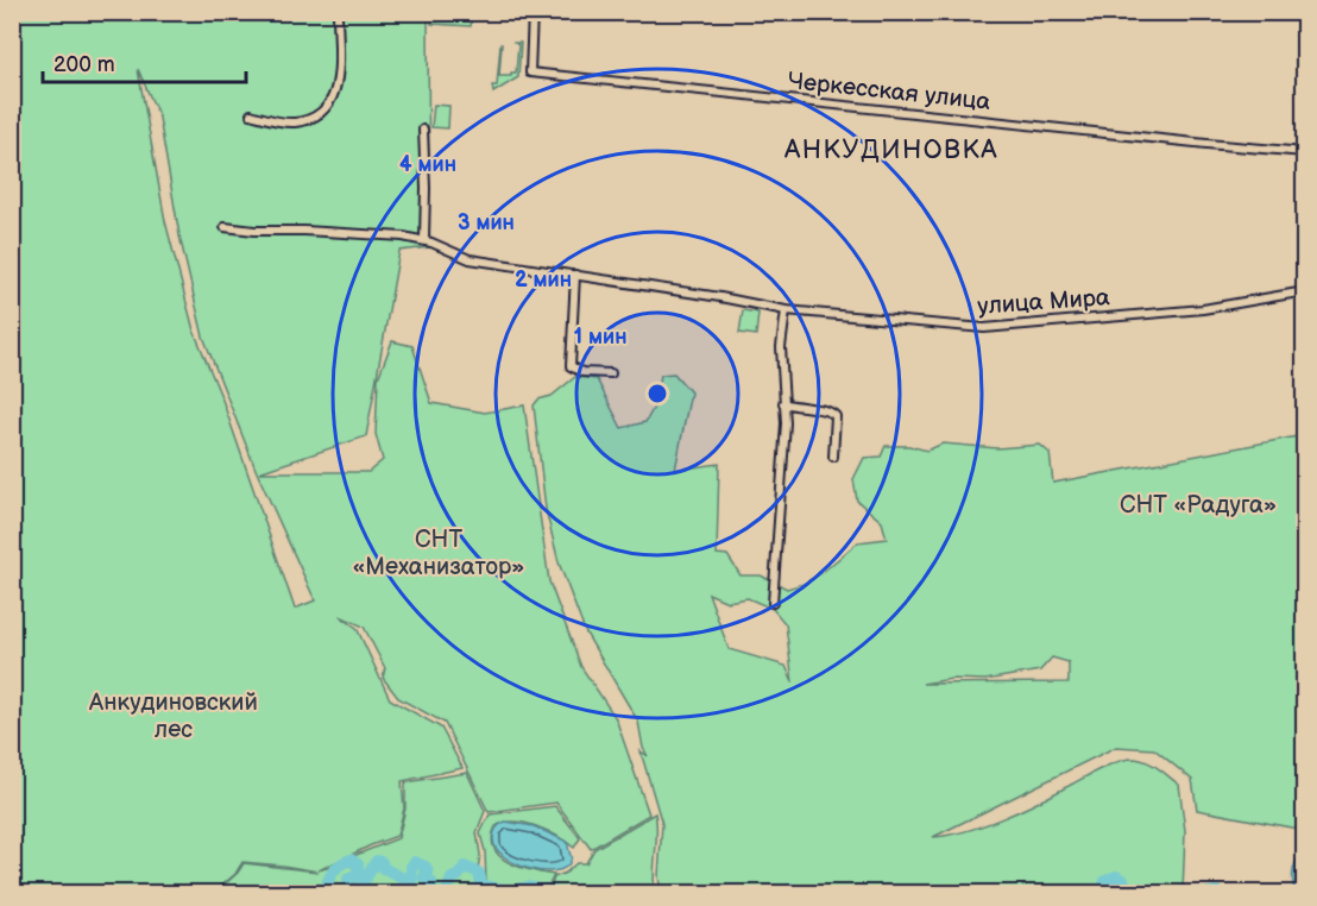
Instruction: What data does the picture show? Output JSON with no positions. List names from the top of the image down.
{
  "streets": {
    "street": ["Черкесская улица", "улица Мира"]
  },
  "districts": ["АНКУДИНОВКА"],
  "parks": ["СНТ «Радуга»", "СНТ «Механизатор»", "Анкудиновский лес"],
  "scale_bar": "200 m",
  "rings": [
    "4 мин",
    "3 мин",
    "2 мин",
    "1 мин"
  ]
}
